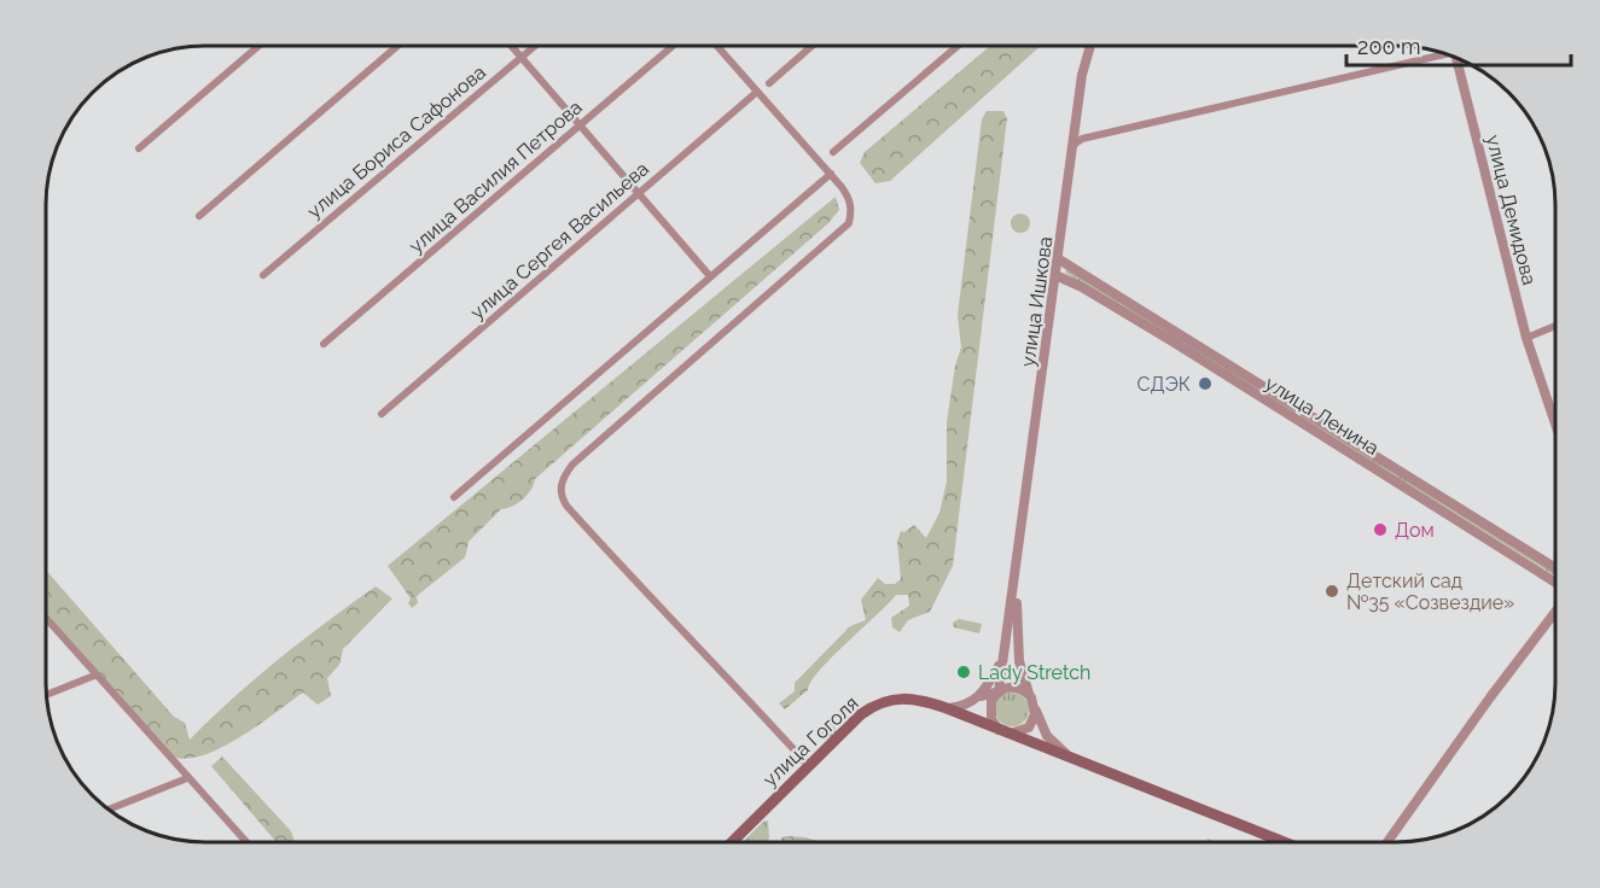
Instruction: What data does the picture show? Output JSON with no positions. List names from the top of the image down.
{
  "streets": {
    "main road": ["улица Гоголя"],
    "street": [
      "улица Бориса Сафонова",
      "улица Василия Петрова",
      "улица Демидова",
      "улица Сергея Васильева",
      "улица Ишкова",
      "улица Ленина"
    ]
  },
  "crossings": [
    ["улица Ишкова", "улица Ленина"],
    ["улица Ишкова", "улица Гоголя"]
  ],
  "places": [
    "СДЭК",
    "Дом",
    "Детский сад №35 «Созвездие»",
    "Lady Stretch"
  ],
  "scale_bar": "200 m"
}
